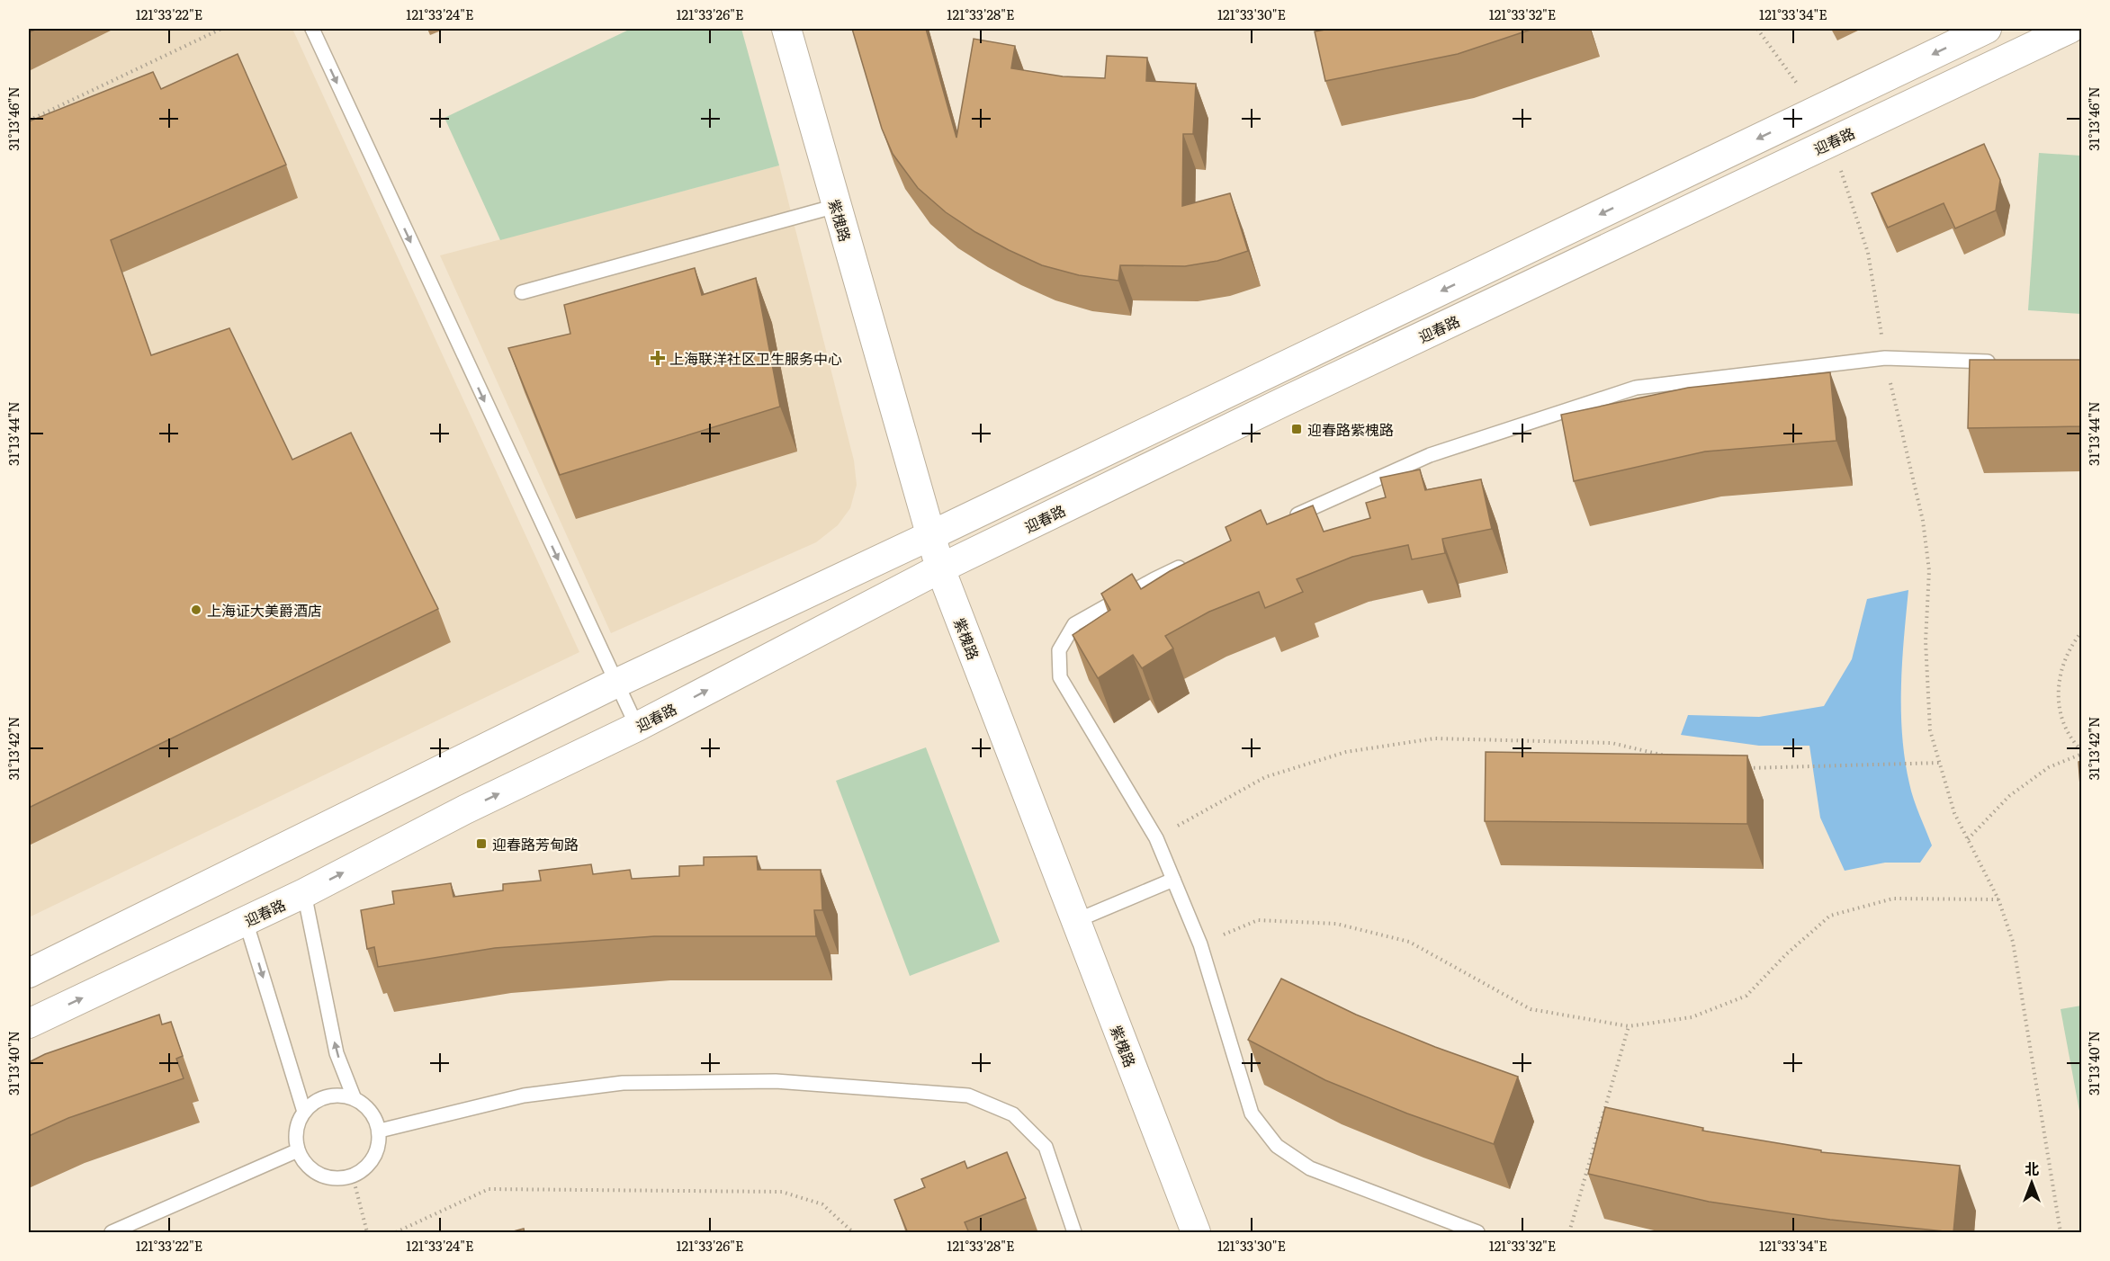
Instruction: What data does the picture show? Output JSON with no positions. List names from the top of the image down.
{
  "streets": {
    "street": ["迎春路", "紫槐路"]
  },
  "crossings": [
    ["迎春路", "紫槐路"]
  ],
  "places": {
    "health": ["上海联洋社区卫生服务中心"],
    "transit": ["迎春路紫槐路", "迎春路芳甸路"],
    "other": ["上海证大美爵酒店"]
  },
  "north": "top",
  "coordinates": [
    "121°33'22\"E",
    "121°33'24\"E",
    "121°33'26\"E",
    "121°33'28\"E",
    "121°33'30\"E",
    "121°33'32\"E",
    "121°33'34\"E",
    "31°13'46\"N",
    "31°13'44\"N",
    "31°13'42\"N",
    "31°13'40\"N"
  ]
}
